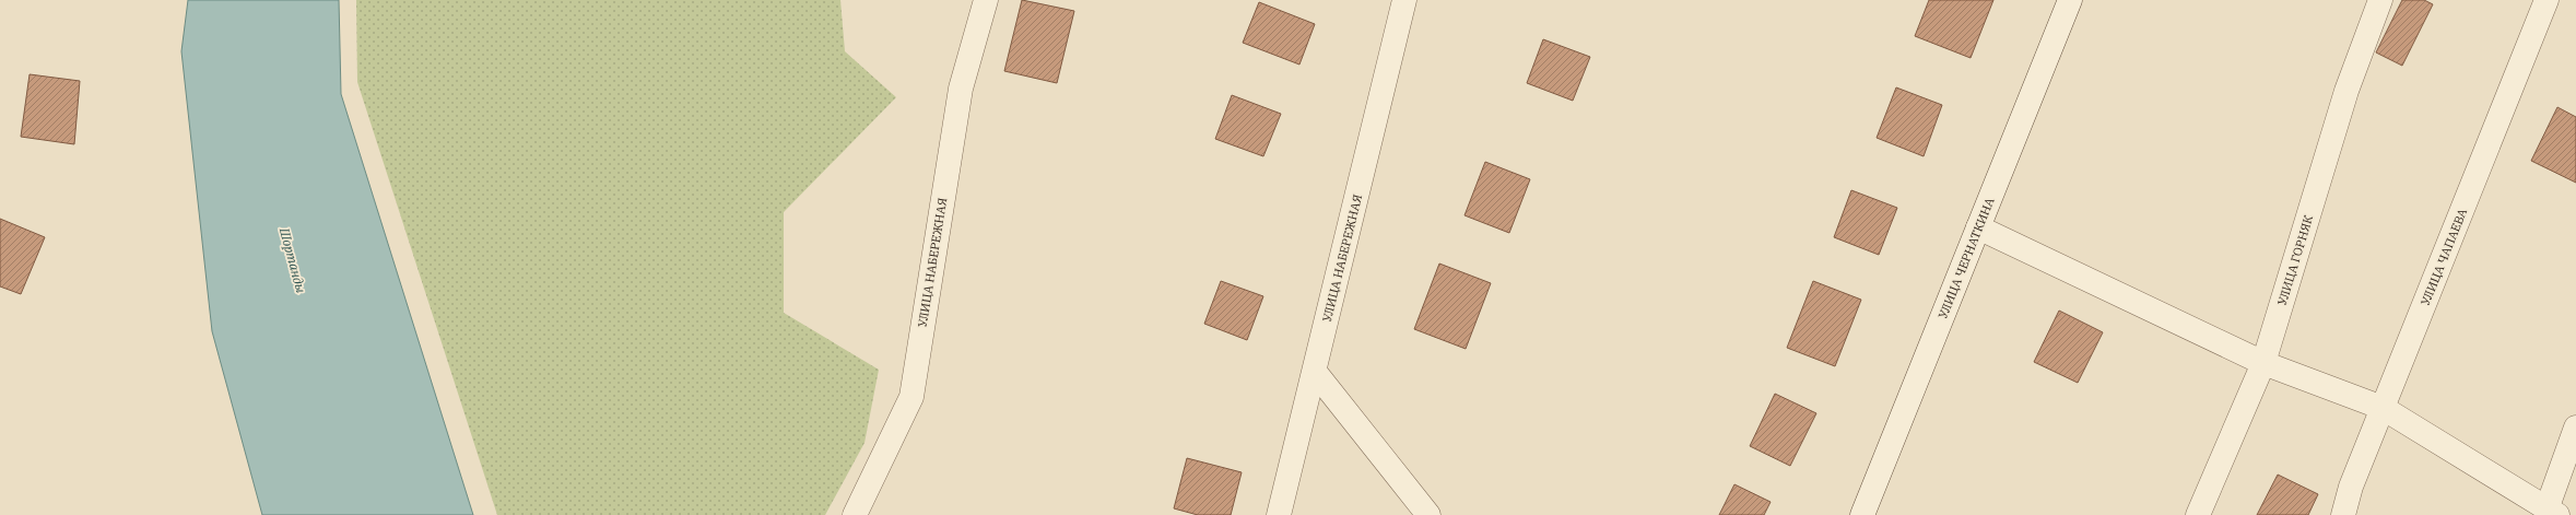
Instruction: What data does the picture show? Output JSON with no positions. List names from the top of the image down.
{
  "streets": {
    "street": [
      "УЛИЦА ЧАПАЕВА",
      "УЛИЦА НАБЕРЕЖНАЯ",
      "УЛИЦА ЧЕРНАТКИНА",
      "УЛИЦА ГОРНЯК"
    ]
  },
  "water": ["Шортанды"]
}
